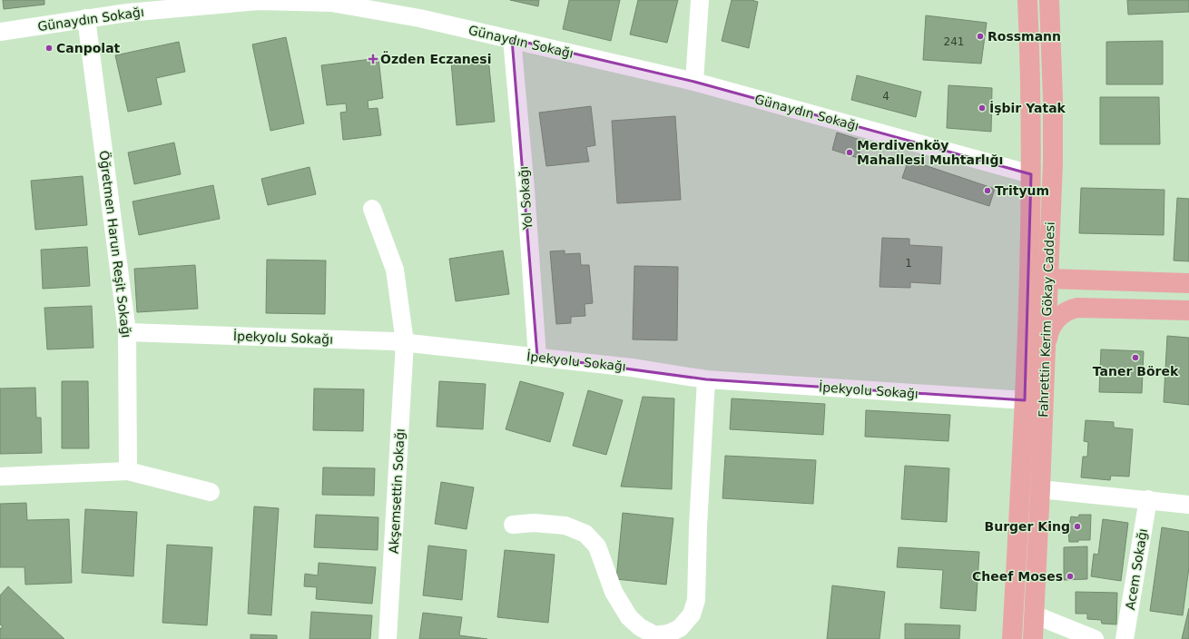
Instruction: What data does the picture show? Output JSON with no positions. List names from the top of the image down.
{
  "streets": {
    "main road": ["Fahrettin Kerim Gökay Caddesi"],
    "street": [
      "Günaydın Sokağı",
      "Yol Sokağı",
      "Öğretmen Harun Reşit Sokağı",
      "İpekyolu Sokağı",
      "Akşemsettin Sokağı",
      "Acem Sokağı"
    ]
  },
  "crossings": [
    ["Günaydın Sokağı", "Yol Sokağı"],
    ["Günaydın Sokağı", "Öğretmen Harun Reşit Sokağı"],
    ["Günaydın Sokağı", "Fahrettin Kerim Gökay Caddesi"],
    ["Yol Sokağı", "İpekyolu Sokağı"],
    ["Öğretmen Harun Reşit Sokağı", "İpekyolu Sokağı"],
    ["Fahrettin Kerim Gökay Caddesi", "İpekyolu Sokağı"],
    ["İpekyolu Sokağı", "Akşemsettin Sokağı"]
  ],
  "places": {
    "other": [
      "Rossmann",
      "Canpolat",
      "İşbir Yatak",
      "Merdivenköy Mahallesi Muhtarlığı",
      "Trityum",
      "Taner Börek",
      "Burger King",
      "Cheef Moses"
    ],
    "health": ["Özden Eczanesi"]
  },
  "house_numbers": ["241", "4", "1"]
}
